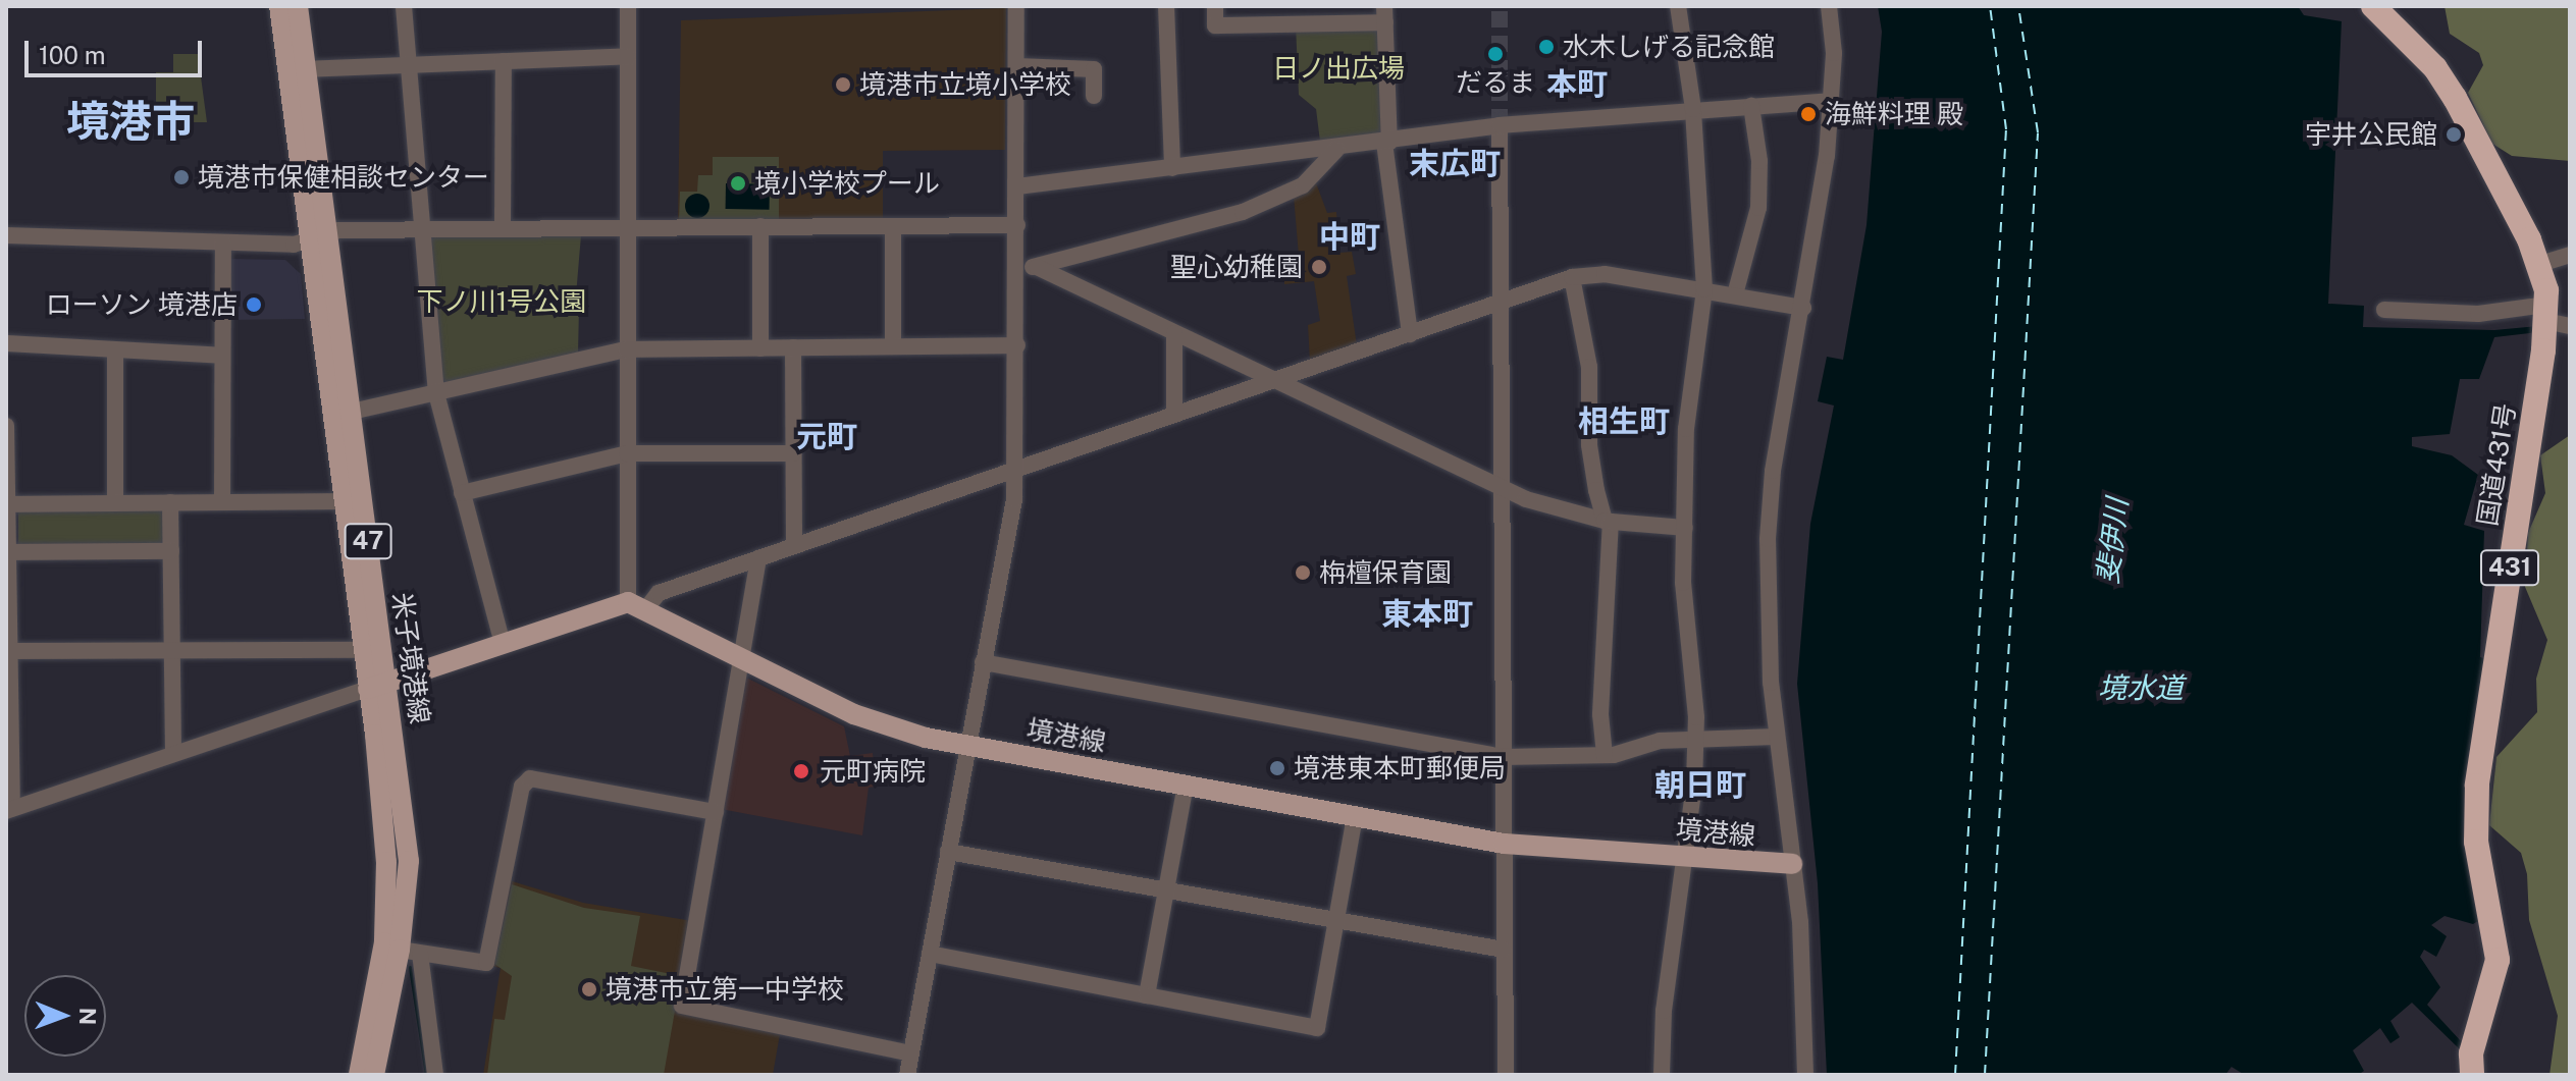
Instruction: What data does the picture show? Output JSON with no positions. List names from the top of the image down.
{
  "streets": {
    "highway": ["国道431号", "431"],
    "main road": ["47", "米子境港線", "境港線"]
  },
  "districts": [
    "本町",
    "境港市",
    "末広町",
    "中町",
    "相生町",
    "元町",
    "東本町",
    "朝日町"
  ],
  "water": ["斐伊川", "境水道"],
  "parks": ["日ノ出広場", "下ノ川1号公園"],
  "places": [
    "水木しげる記念館",
    "だるま",
    "境港市立境小学校",
    "海鮮料理 殿",
    "宇井公民館",
    "境港市保健相談センター",
    "境小学校プール",
    "聖心幼稚園",
    "ローソン 境港店",
    "栴檀保育園",
    "境港東本町郵便局",
    "元町病院",
    "境港市立第一中学校"
  ],
  "scale_bar": "100 m",
  "north": "right"
}
